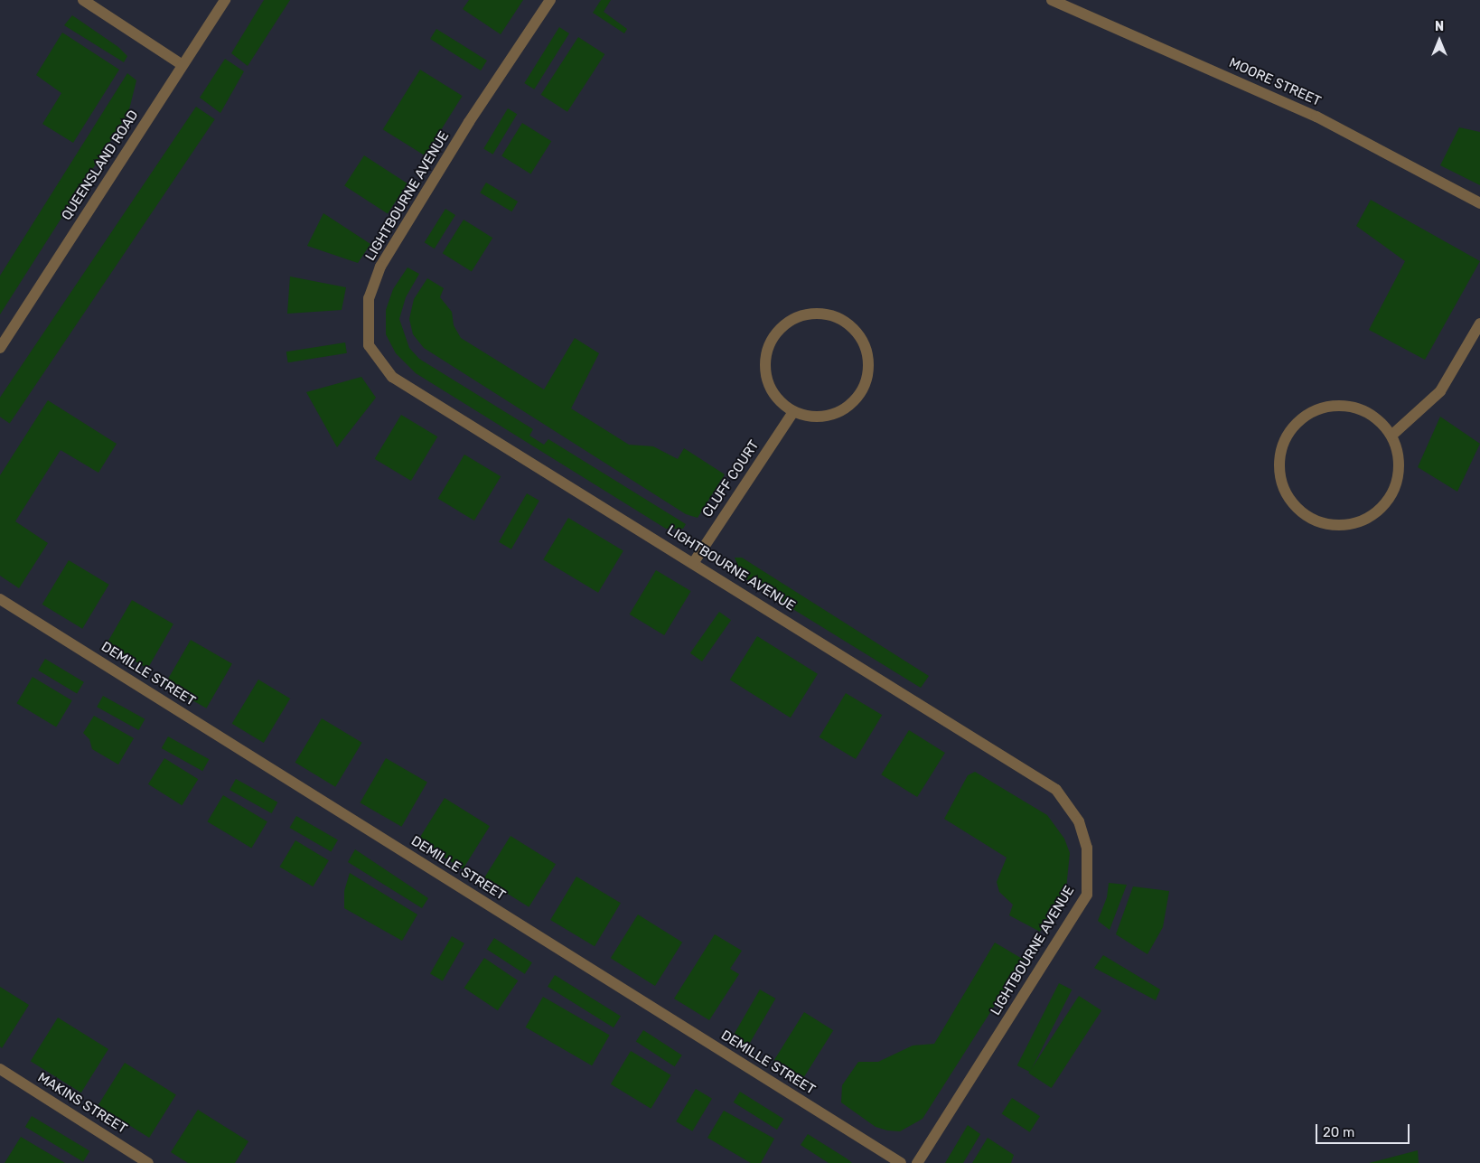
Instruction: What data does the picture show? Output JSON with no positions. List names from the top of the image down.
{
  "streets": {
    "street": [
      "MOORE STREET",
      "QUEENSLAND ROAD",
      "LIGHTBOURNE AVENUE",
      "CLUFF COURT",
      "DEMILLE STREET",
      "MAKINS STREET"
    ]
  },
  "crossings": [
    ["LIGHTBOURNE AVENUE", "CLUFF COURT"]
  ],
  "scale_bar": "20 m",
  "north": "top"
}
